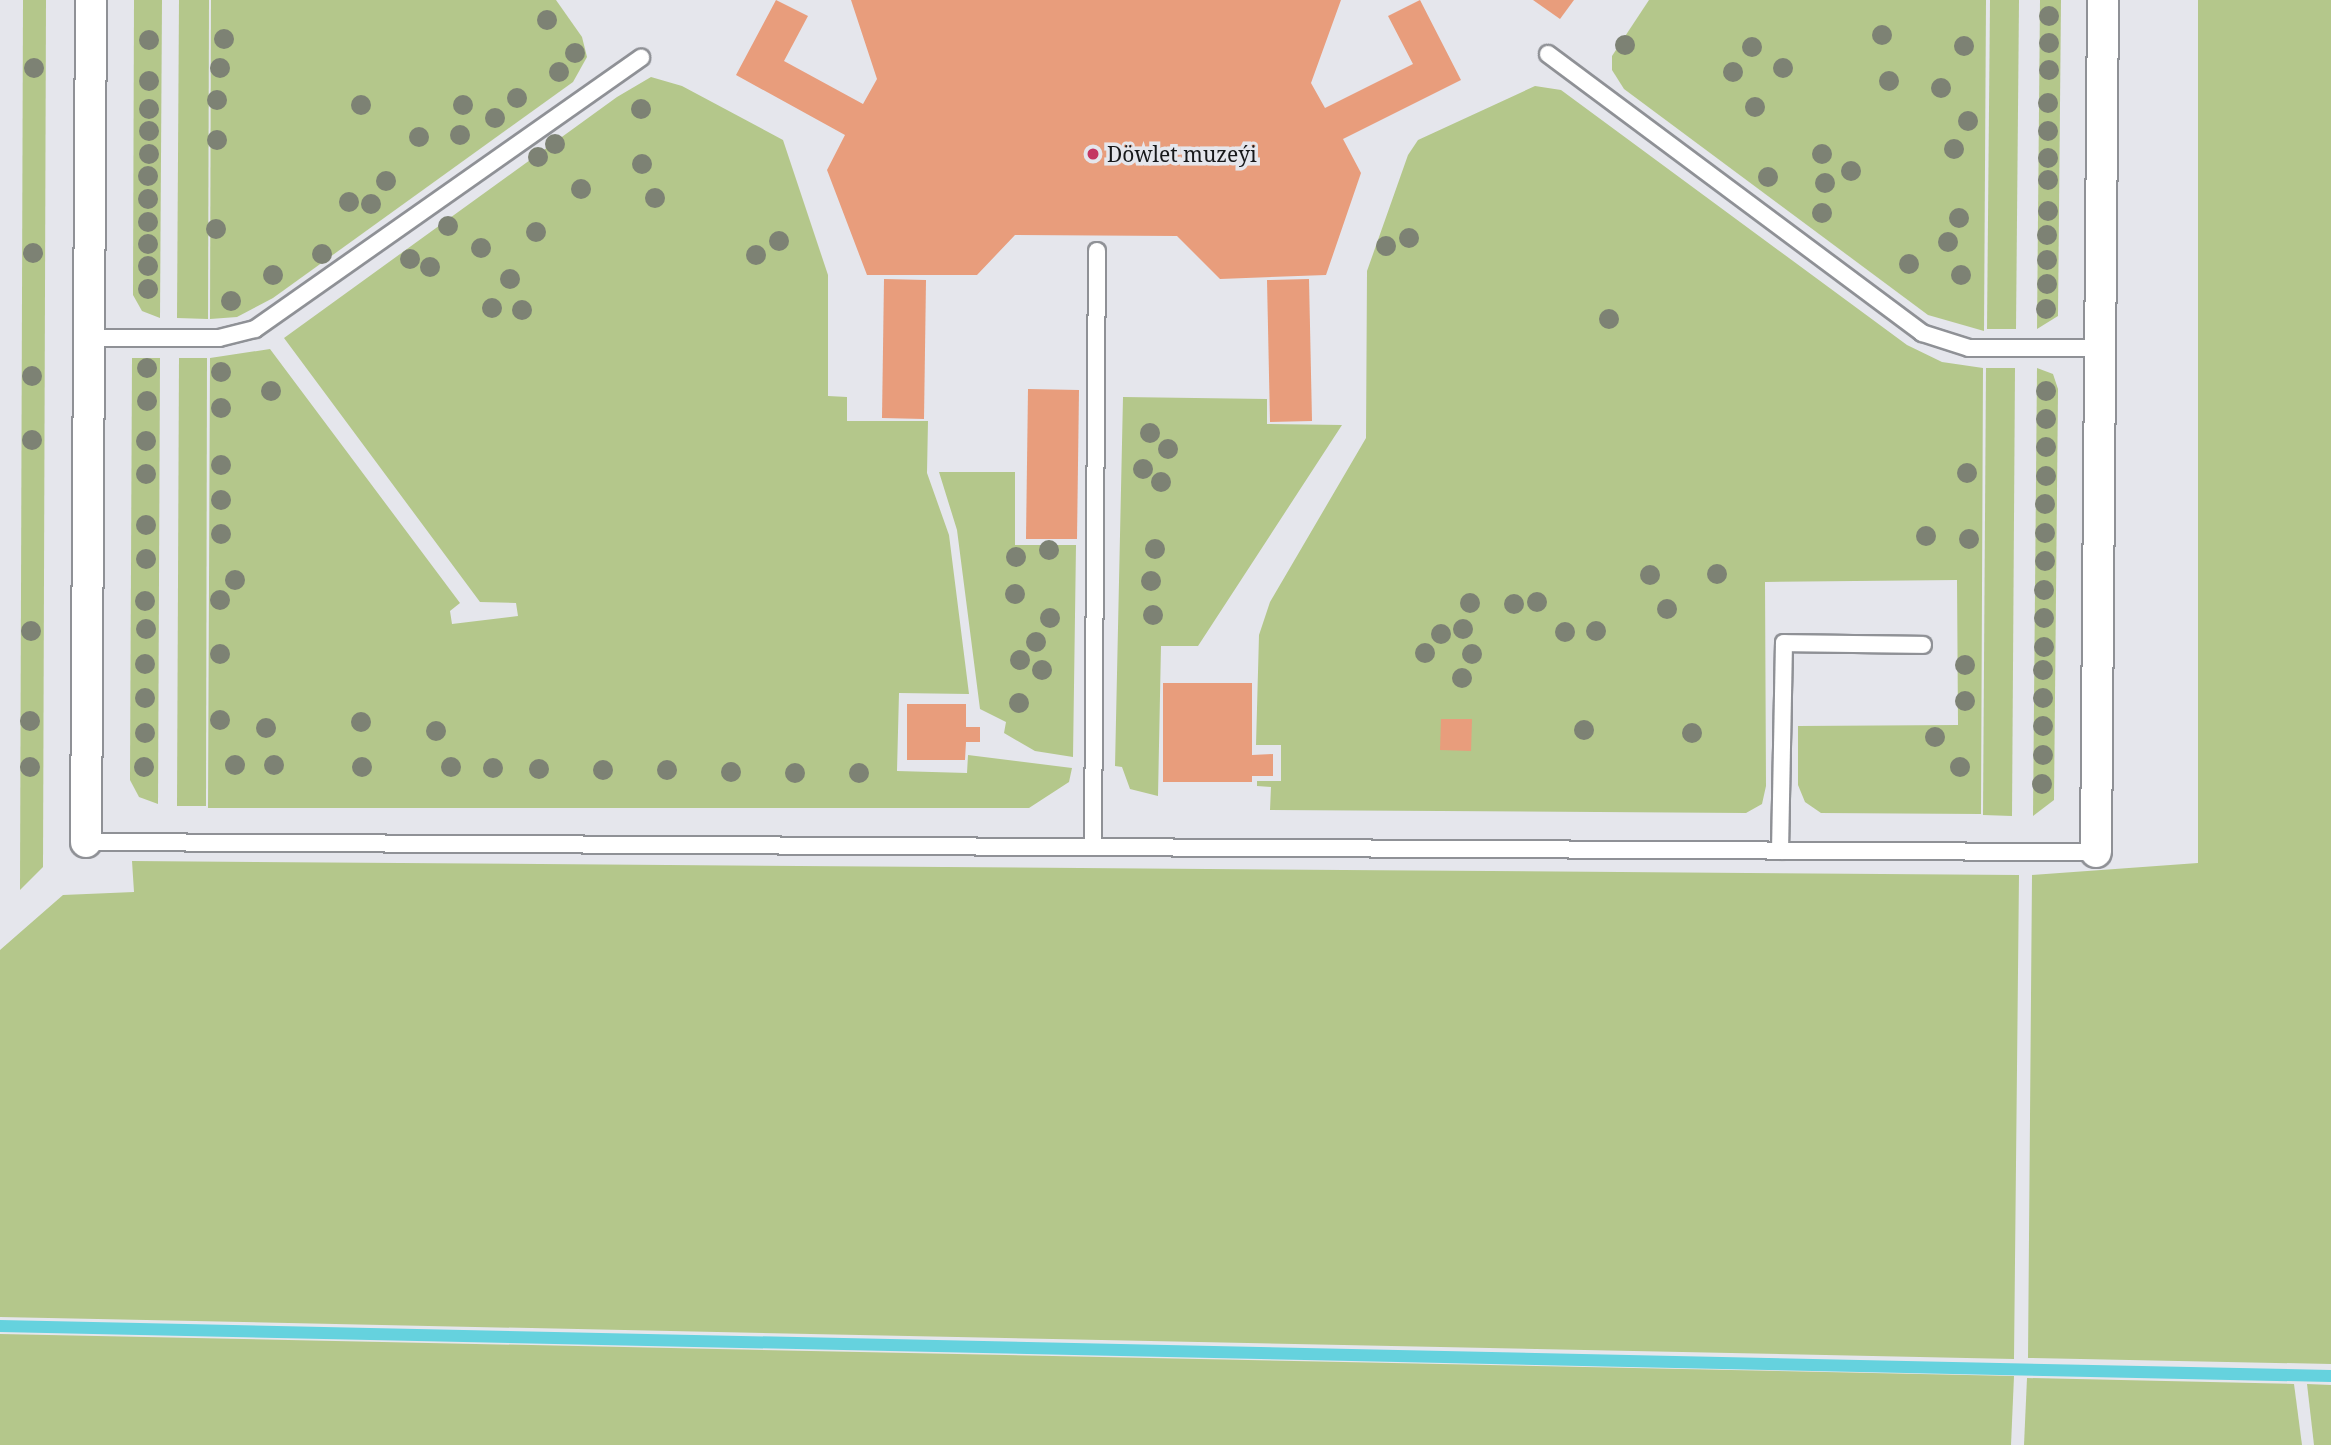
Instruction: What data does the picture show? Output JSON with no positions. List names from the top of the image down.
{
  "places": ["Döwlet muzeýi"]
}
